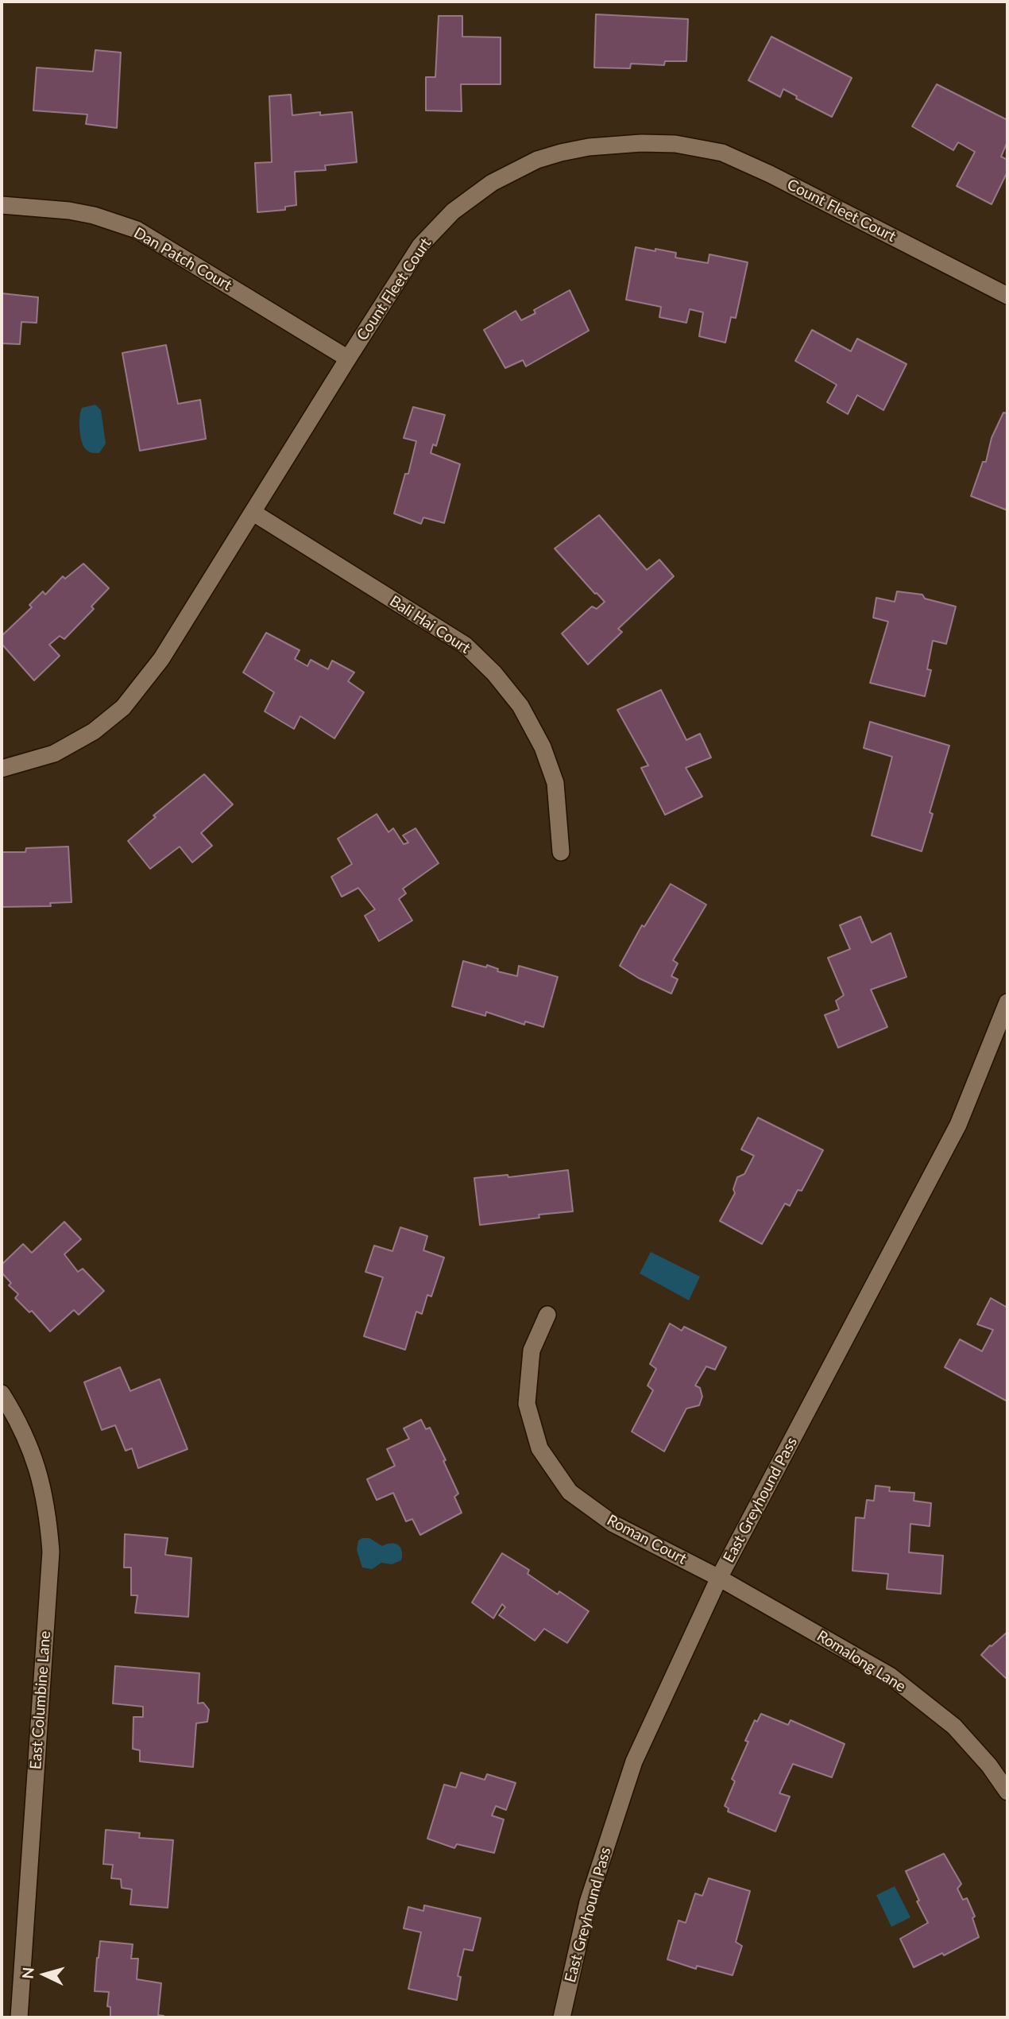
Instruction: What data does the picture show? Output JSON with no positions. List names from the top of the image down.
{
  "streets": {
    "street": [
      "Count Fleet Court",
      "Dan Patch Court",
      "Bali Hai Court",
      "East Greyhound Pass",
      "Roman Court",
      "Romalong Lane",
      "East Columbine Lane"
    ]
  },
  "crossings": [
    ["Count Fleet Court", "Dan Patch Court"],
    ["Count Fleet Court", "Bali Hai Court"],
    ["East Greyhound Pass", "Roman Court"],
    ["East Greyhound Pass", "Romalong Lane"],
    ["Roman Court", "Romalong Lane"]
  ],
  "north": "left"
}
